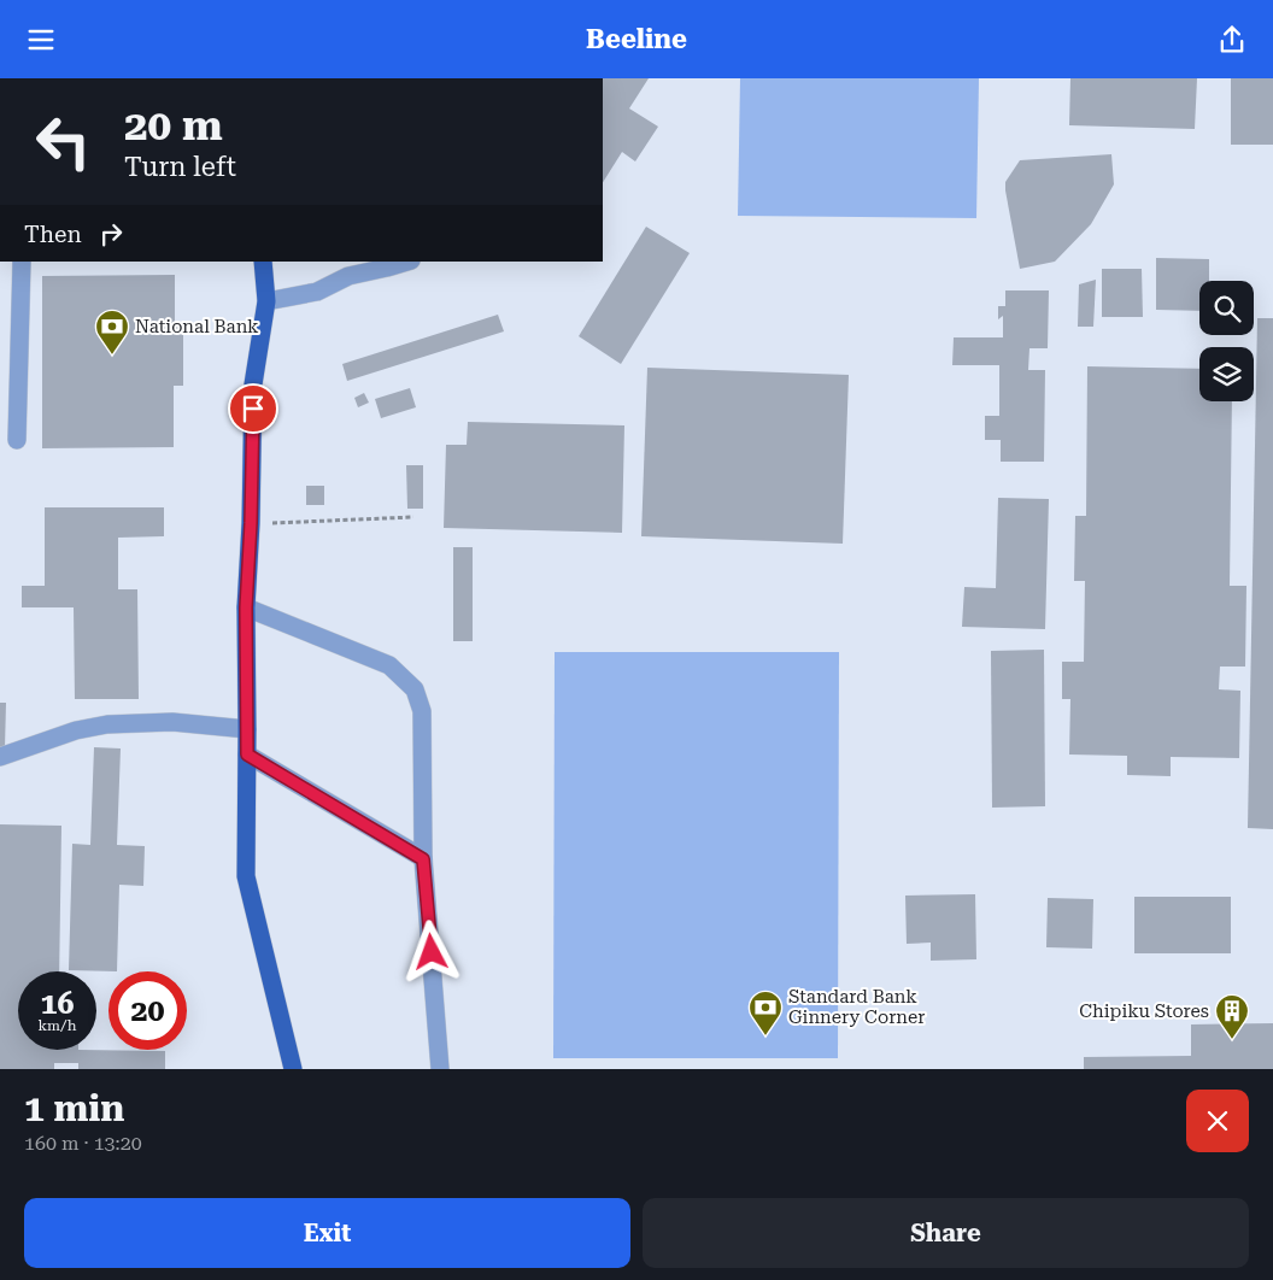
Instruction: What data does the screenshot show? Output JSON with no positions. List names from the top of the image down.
{
  "places": {
    "bank": ["National Bank", "Standard Bank Ginnery Corner"],
    "building": ["Chipiku Stores"]
  },
  "page": {
    "header": "Beeline",
    "turn": ["20 m", "Turn left"],
    "then": "Then",
    "speed": "16 km/h",
    "limit": "20",
    "heading": ["1 min", "160 m · 13:20"],
    "buttons": ["Exit", "Share"]
  }
}
